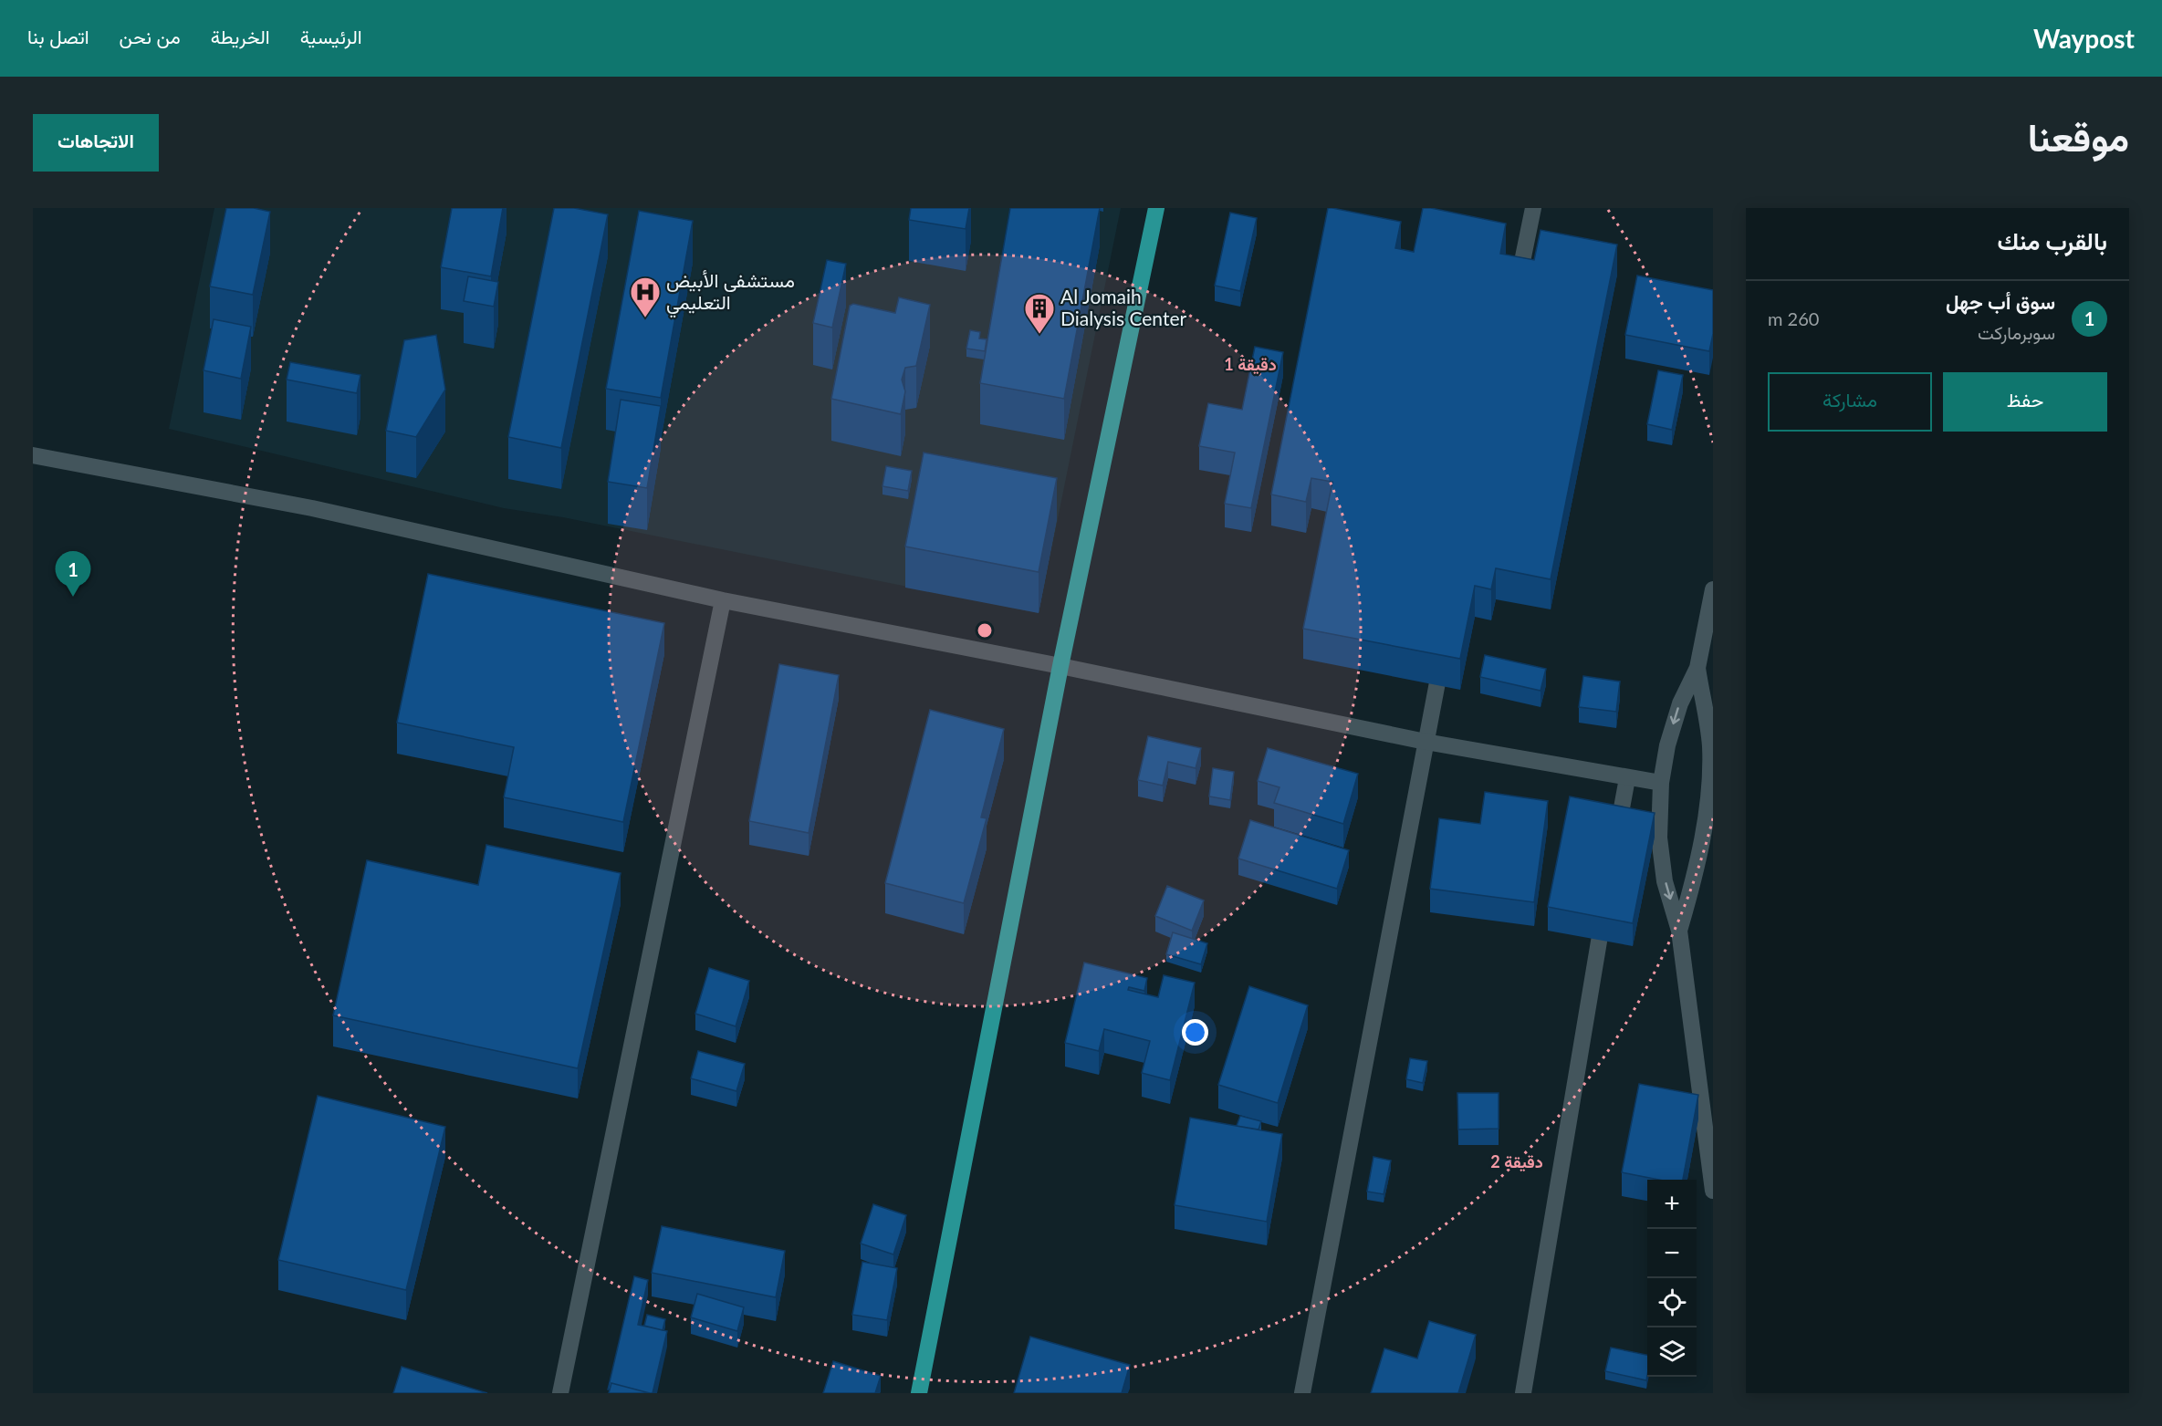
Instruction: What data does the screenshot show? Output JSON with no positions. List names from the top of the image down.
{
  "places": {
    "hospital": ["مستشفى الأبيض التعليمي"],
    "building": ["Al Jomaih Dialysis Center"]
  },
  "page": {
    "header": "Waypost",
    "nav": [
      "الرئيسية",
      "الخريطة",
      "من نحن",
      "اتصل بنا"
    ],
    "title": "موقعنا",
    "buttons": [
      "الاتجاهات",
      ["حفظ", "مشاركة"]
    ],
    "heading": "بالقرب منك",
    "list": [
      {
        "mark": "1",
        "name": "سوق أب جهل",
        "note": "سوبرماركت",
        "value": "260 m"
      }
    ],
    "pins": "1",
    "map_buttons": ["+", "−"]
  },
  "rings": ["1 دقيقة", "2 دقيقة"]
}
